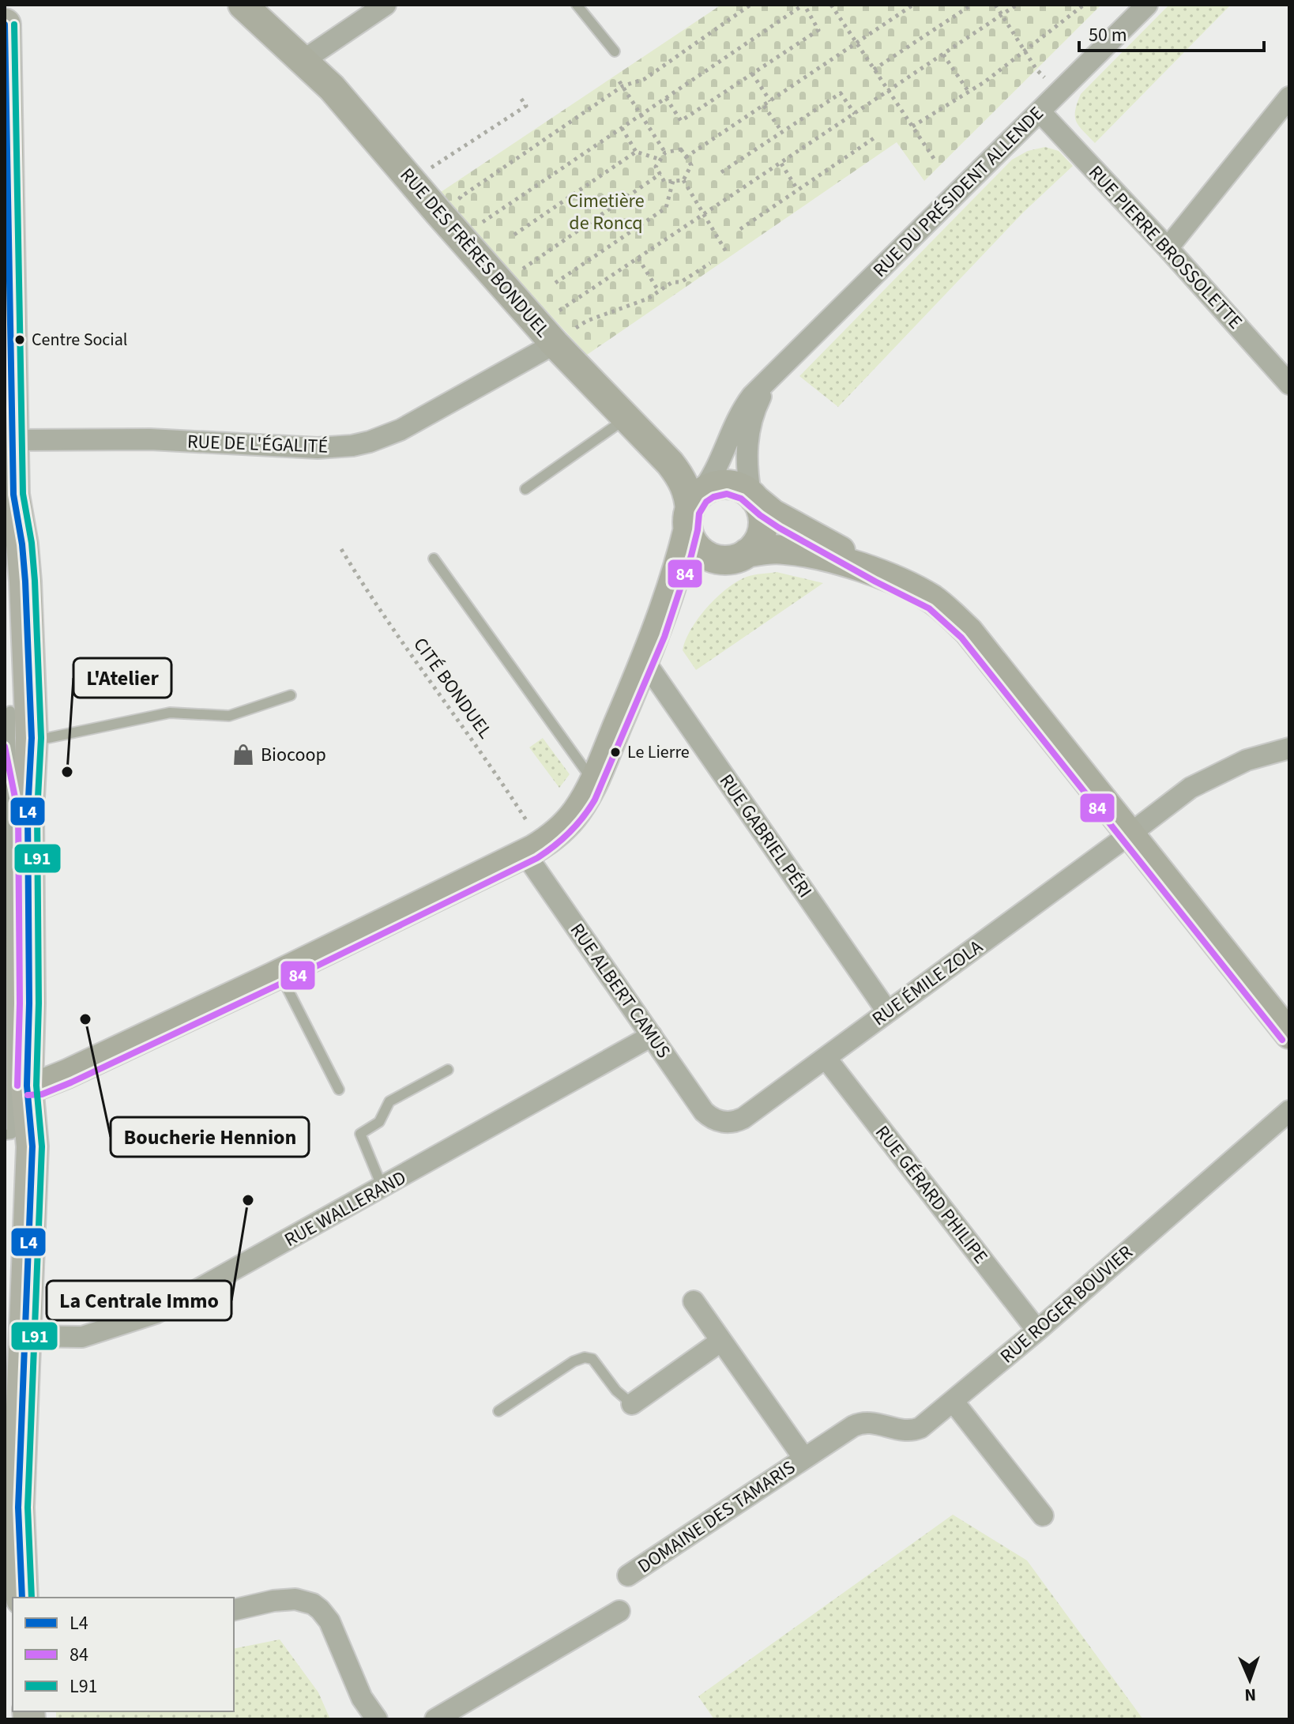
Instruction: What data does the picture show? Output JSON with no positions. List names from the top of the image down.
{
  "streets": {
    "street": [
      "RUE DU PRÉSIDENT ALLENDE",
      "RUE PIERRE BROSSOLETTE",
      "RUE DES FRÈRES BONDUEL",
      "RUE DE L'ÉGALITÉ",
      "RUE GABRIEL PÉRI",
      "RUE ÉMILE ZOLA",
      "RUE ALBERT CAMUS",
      "RUE GÉRARD PHILIPE",
      "RUE WALLERAND",
      "RUE ROGER BOUVIER",
      "DOMAINE DES TAMARIS"
    ],
    "path": ["CITÉ BONDUEL"]
  },
  "crossings": [
    ["RUE DU PRÉSIDENT ALLENDE", "RUE PIERRE BROSSOLETTE"],
    ["RUE DU PRÉSIDENT ALLENDE", "RUE DES FRÈRES BONDUEL"],
    ["RUE DES FRÈRES BONDUEL", "RUE DE L'ÉGALITÉ"],
    ["CITÉ BONDUEL", "RUE ALBERT CAMUS"],
    ["RUE GABRIEL PÉRI", "RUE ÉMILE ZOLA"],
    ["RUE ÉMILE ZOLA", "RUE ALBERT CAMUS"],
    ["RUE ÉMILE ZOLA", "RUE GÉRARD PHILIPE"],
    ["RUE ALBERT CAMUS", "RUE WALLERAND"],
    ["RUE GÉRARD PHILIPE", "RUE ROGER BOUVIER"],
    ["RUE ROGER BOUVIER", "DOMAINE DES TAMARIS"]
  ],
  "parks": ["Cimetière de Roncq"],
  "places": {
    "other": [
      "Centre Social",
      "Le Lierre",
      "L'Atelier",
      "Boucherie Hennion",
      "La Centrale Immo"
    ],
    "shop": ["Biocoop"]
  },
  "lines": ["transit line L4", "transit line L91", "transit line 84"],
  "legend": ["L4", "84", "L91"],
  "scale_bar": "50 m",
  "north": "bottom"
}
